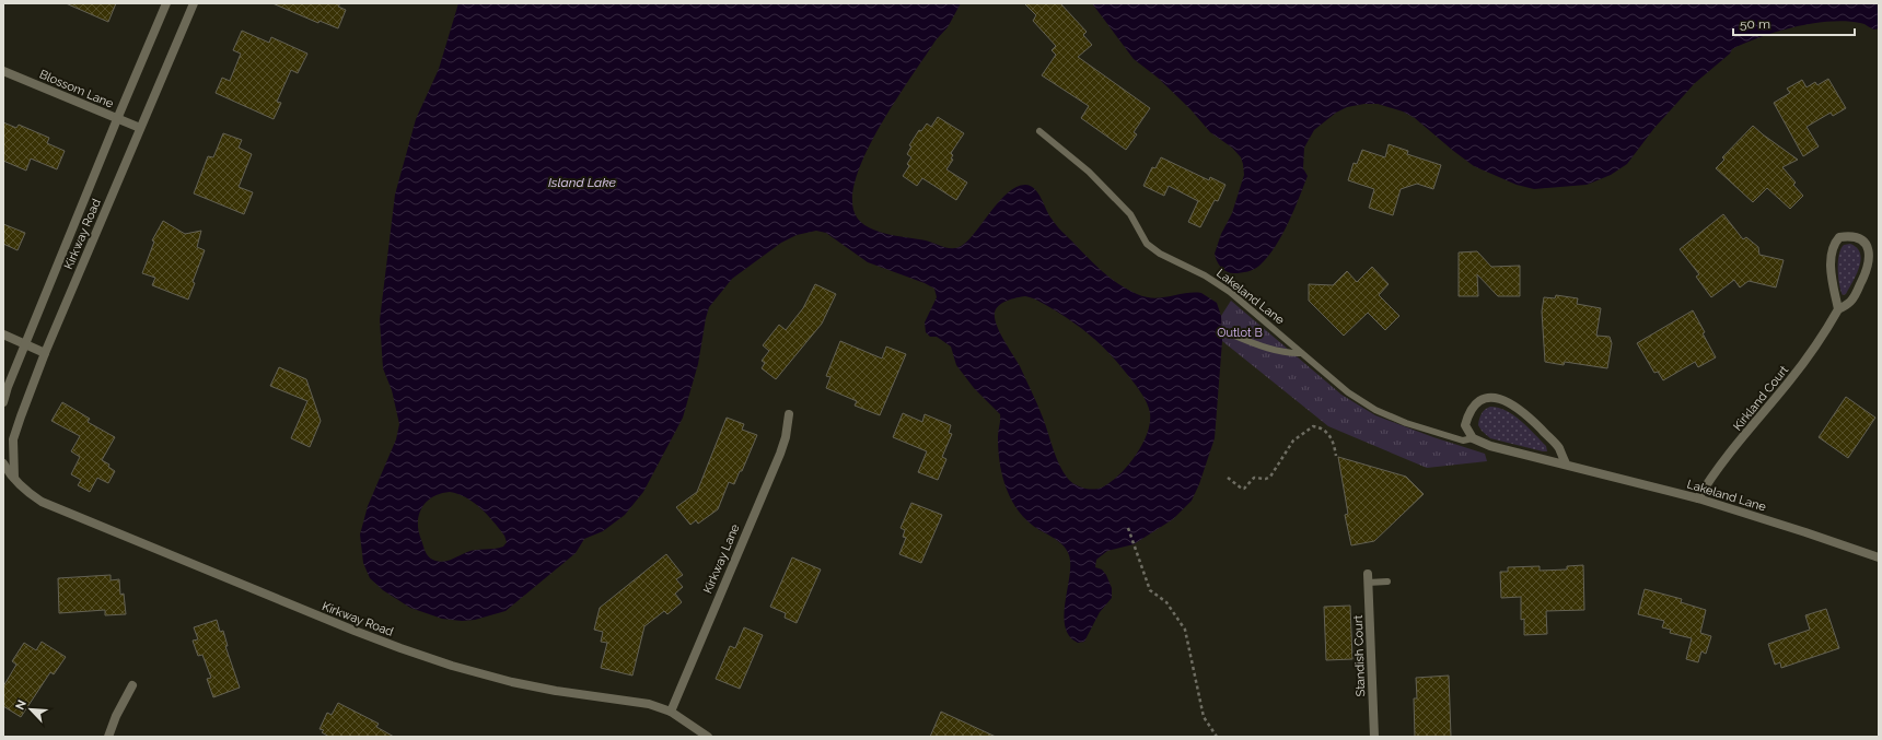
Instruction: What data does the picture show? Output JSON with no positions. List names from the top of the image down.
{
  "streets": {
    "street": [
      "Blossom Lane",
      "Kirkway Road",
      "Lakeland Lane",
      "Kirkland Court",
      "Kirkway Lane",
      "Standish Court"
    ]
  },
  "crossings": [
    ["Blossom Lane", "Kirkway Road"],
    ["Kirkway Road", "Kirkway Lane"],
    ["Lakeland Lane", "Kirkland Court"]
  ],
  "water": ["Island Lake"],
  "parks": ["Outlot B"],
  "scale_bar": "50 m",
  "north": "top left"
}
